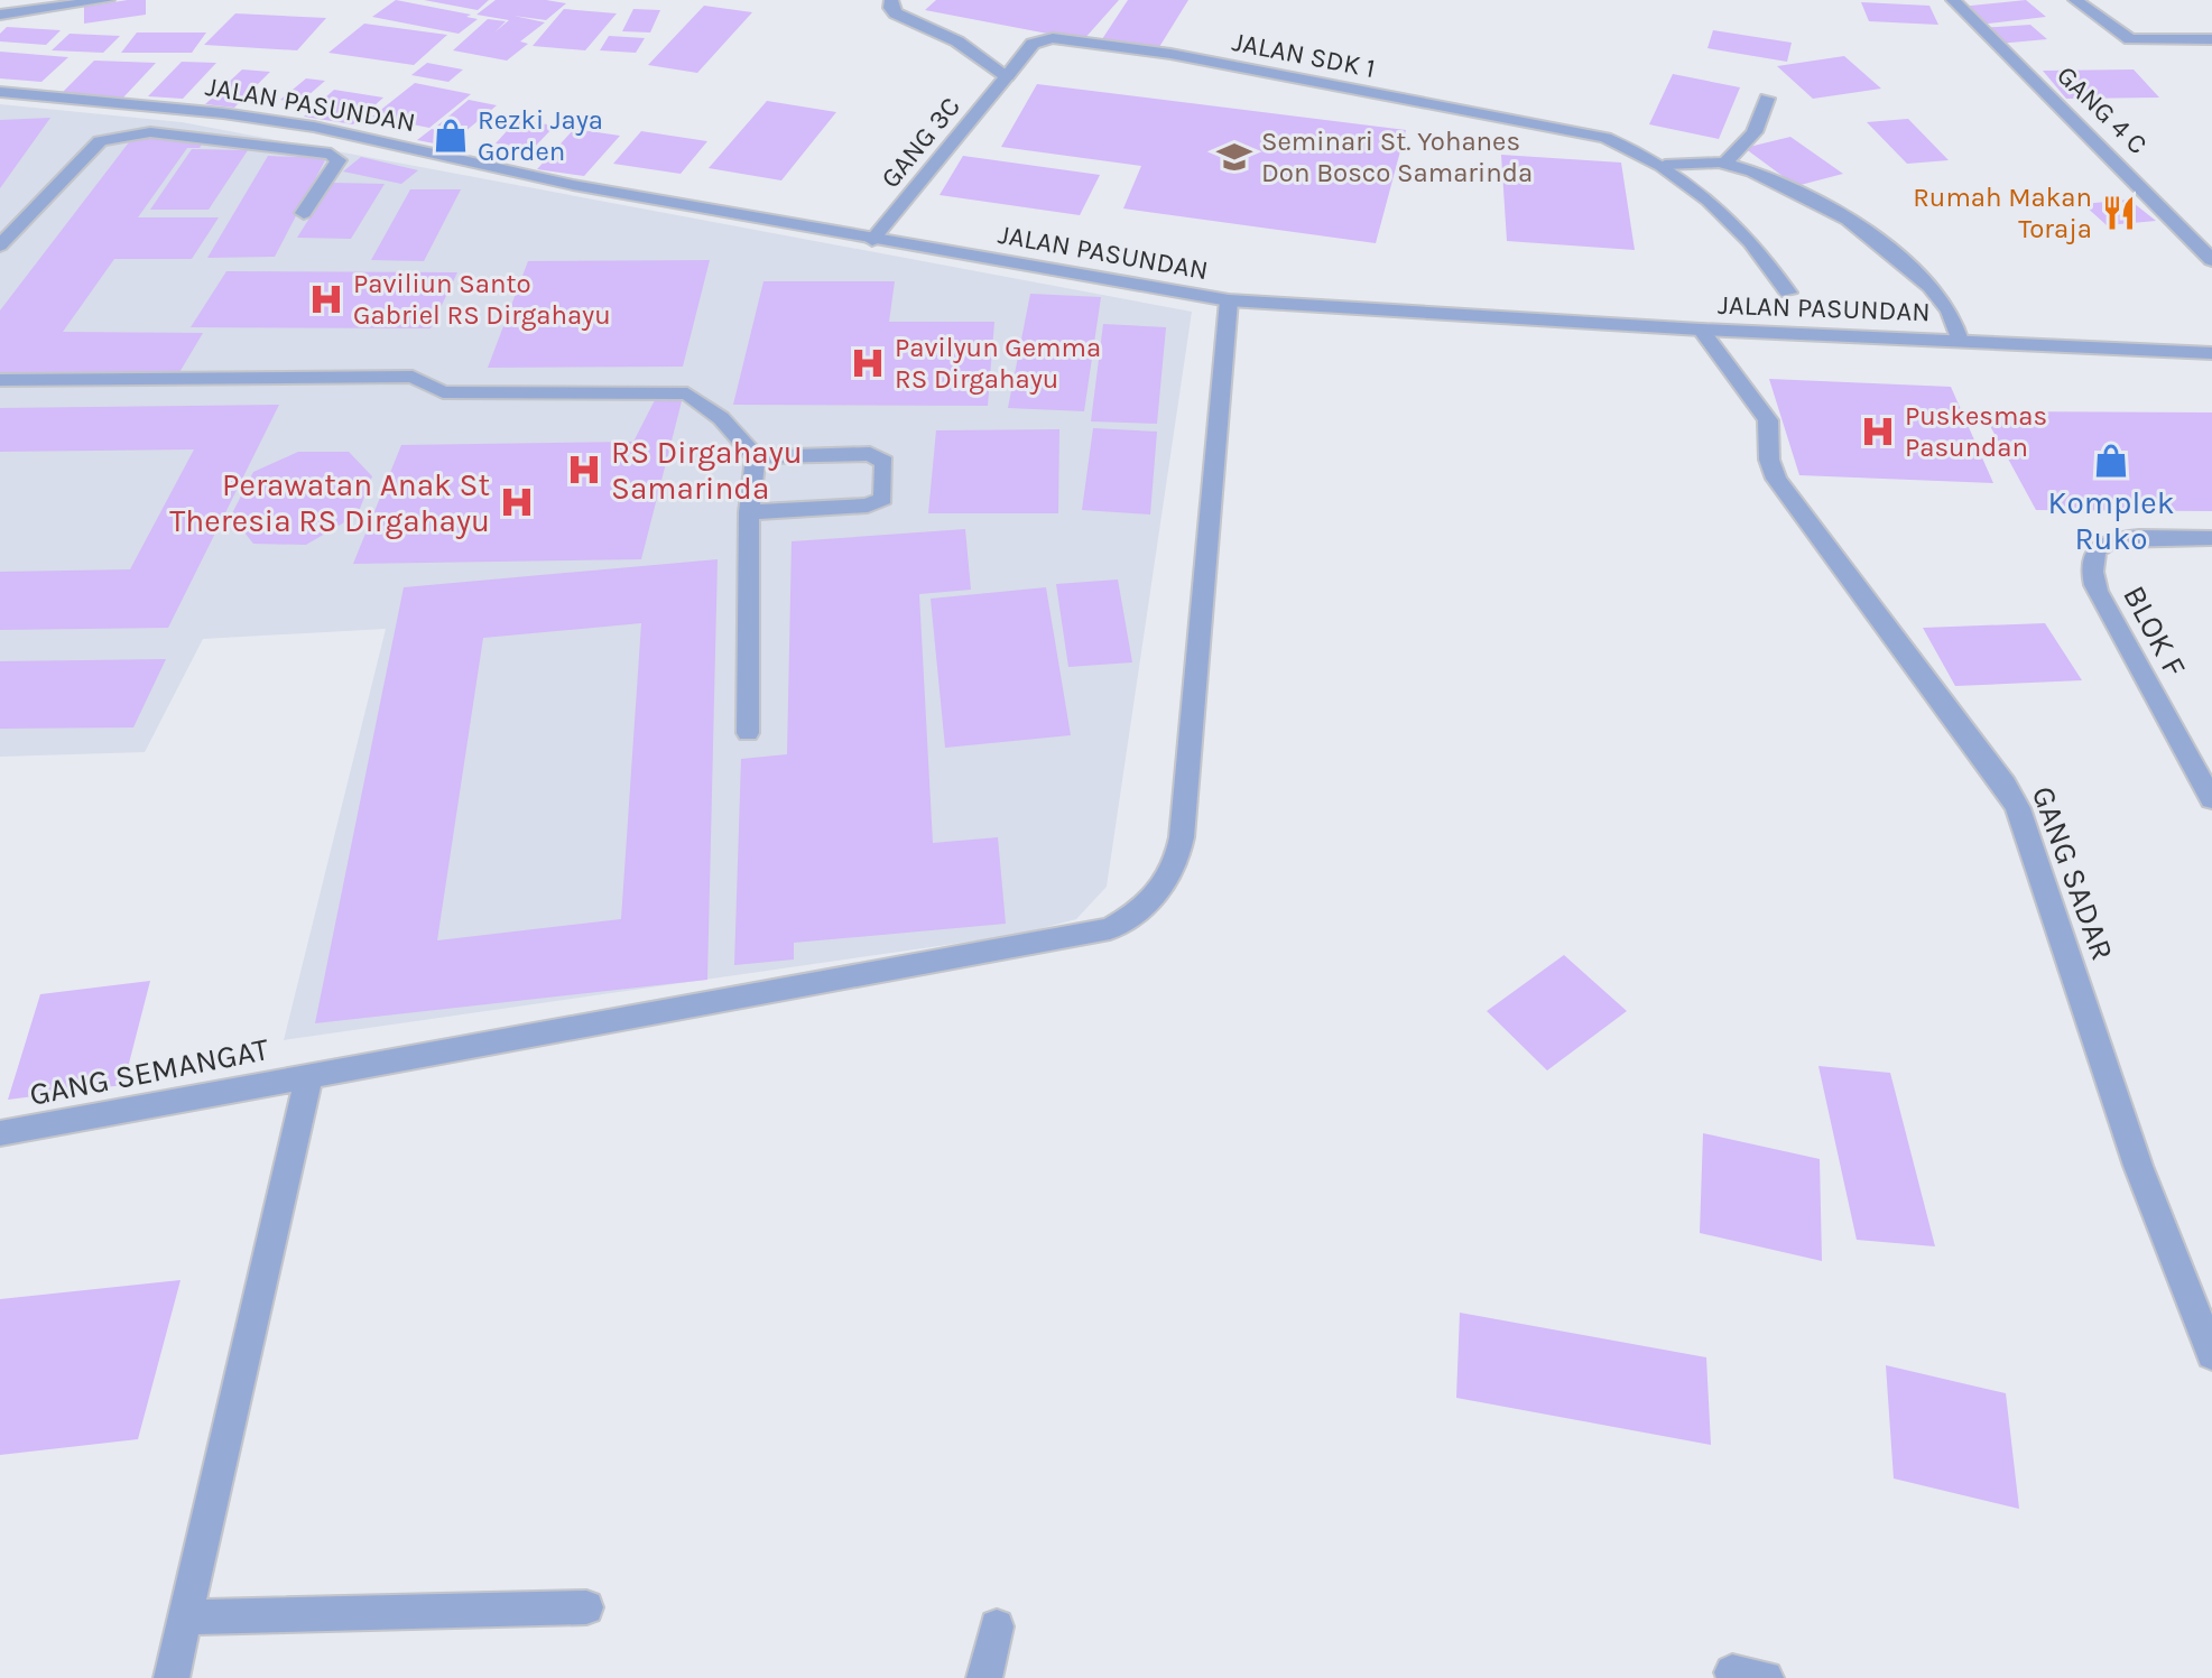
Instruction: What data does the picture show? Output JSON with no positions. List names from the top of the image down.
{
  "streets": {
    "street": [
      "JALAN SDK 1",
      "JALAN PASUNDAN",
      "GANG 4 C",
      "GANG 3C",
      "BLOK F",
      "GANG SADAR",
      "GANG SEMANGAT"
    ]
  },
  "crossings": [
    ["JALAN SDK 1", "GANG 3C"],
    ["JALAN PASUNDAN", "GANG 3C"],
    ["JALAN PASUNDAN", "GANG SADAR"],
    ["JALAN PASUNDAN", "GANG SEMANGAT"]
  ],
  "places": {
    "shop": ["Rezki Jaya Gorden", "Komplek Ruko"],
    "school or university": ["Seminari St. Yohanes Don Bosco Samarinda"],
    "restaurant": ["Rumah Makan Toraja"],
    "hospital": [
      "Paviliun Santo Gabriel RS Dirgahayu",
      "Pavilyun Gemma RS Dirgahayu",
      "Puskesmas Pasundan",
      "RS Dirgahayu Samarinda",
      "Perawatan Anak St Theresia RS Dirgahayu"
    ]
  }
}
